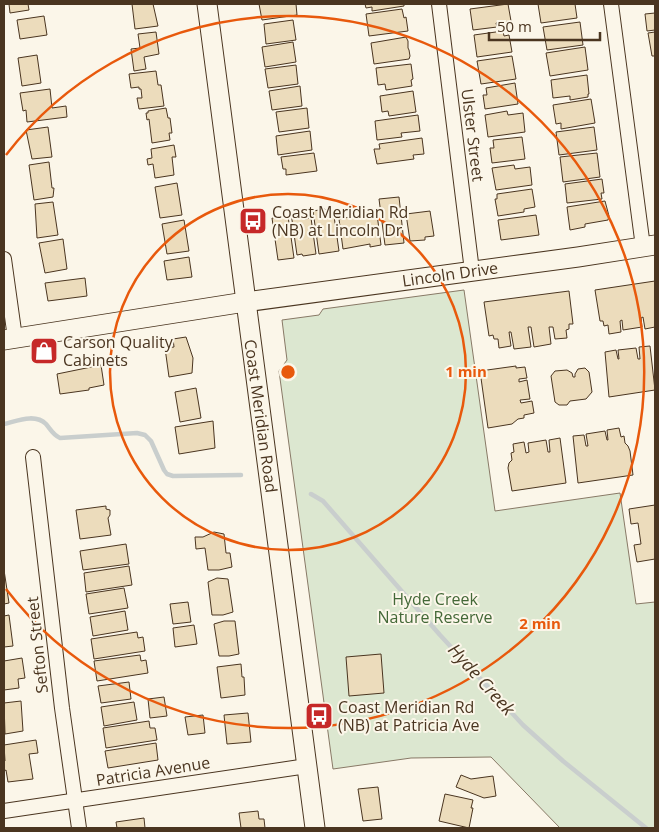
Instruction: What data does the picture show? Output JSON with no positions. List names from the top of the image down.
{
  "streets": {
    "main road": ["Lincoln Drive", "Coast Meridian Road"],
    "street": ["Ulster Street", "Sefton Street", "Patricia Avenue"]
  },
  "crossings": [
    ["Ulster Street", "Lincoln Drive"],
    ["Lincoln Drive", "Coast Meridian Road"],
    ["Coast Meridian Road", "Patricia Avenue"],
    ["Sefton Street", "Patricia Avenue"]
  ],
  "water": ["Hyde Creek"],
  "parks": ["Hyde Creek Nature Reserve"],
  "places": {
    "bus stop": ["Coast Meridian Rd (NB) at Lincoln Dr", "Coast Meridian Rd (NB) at Patricia Ave"],
    "shop": ["Carson Quality Cabinets"]
  },
  "scale_bar": "50 m",
  "rings": ["1 min", "2 min"]
}
